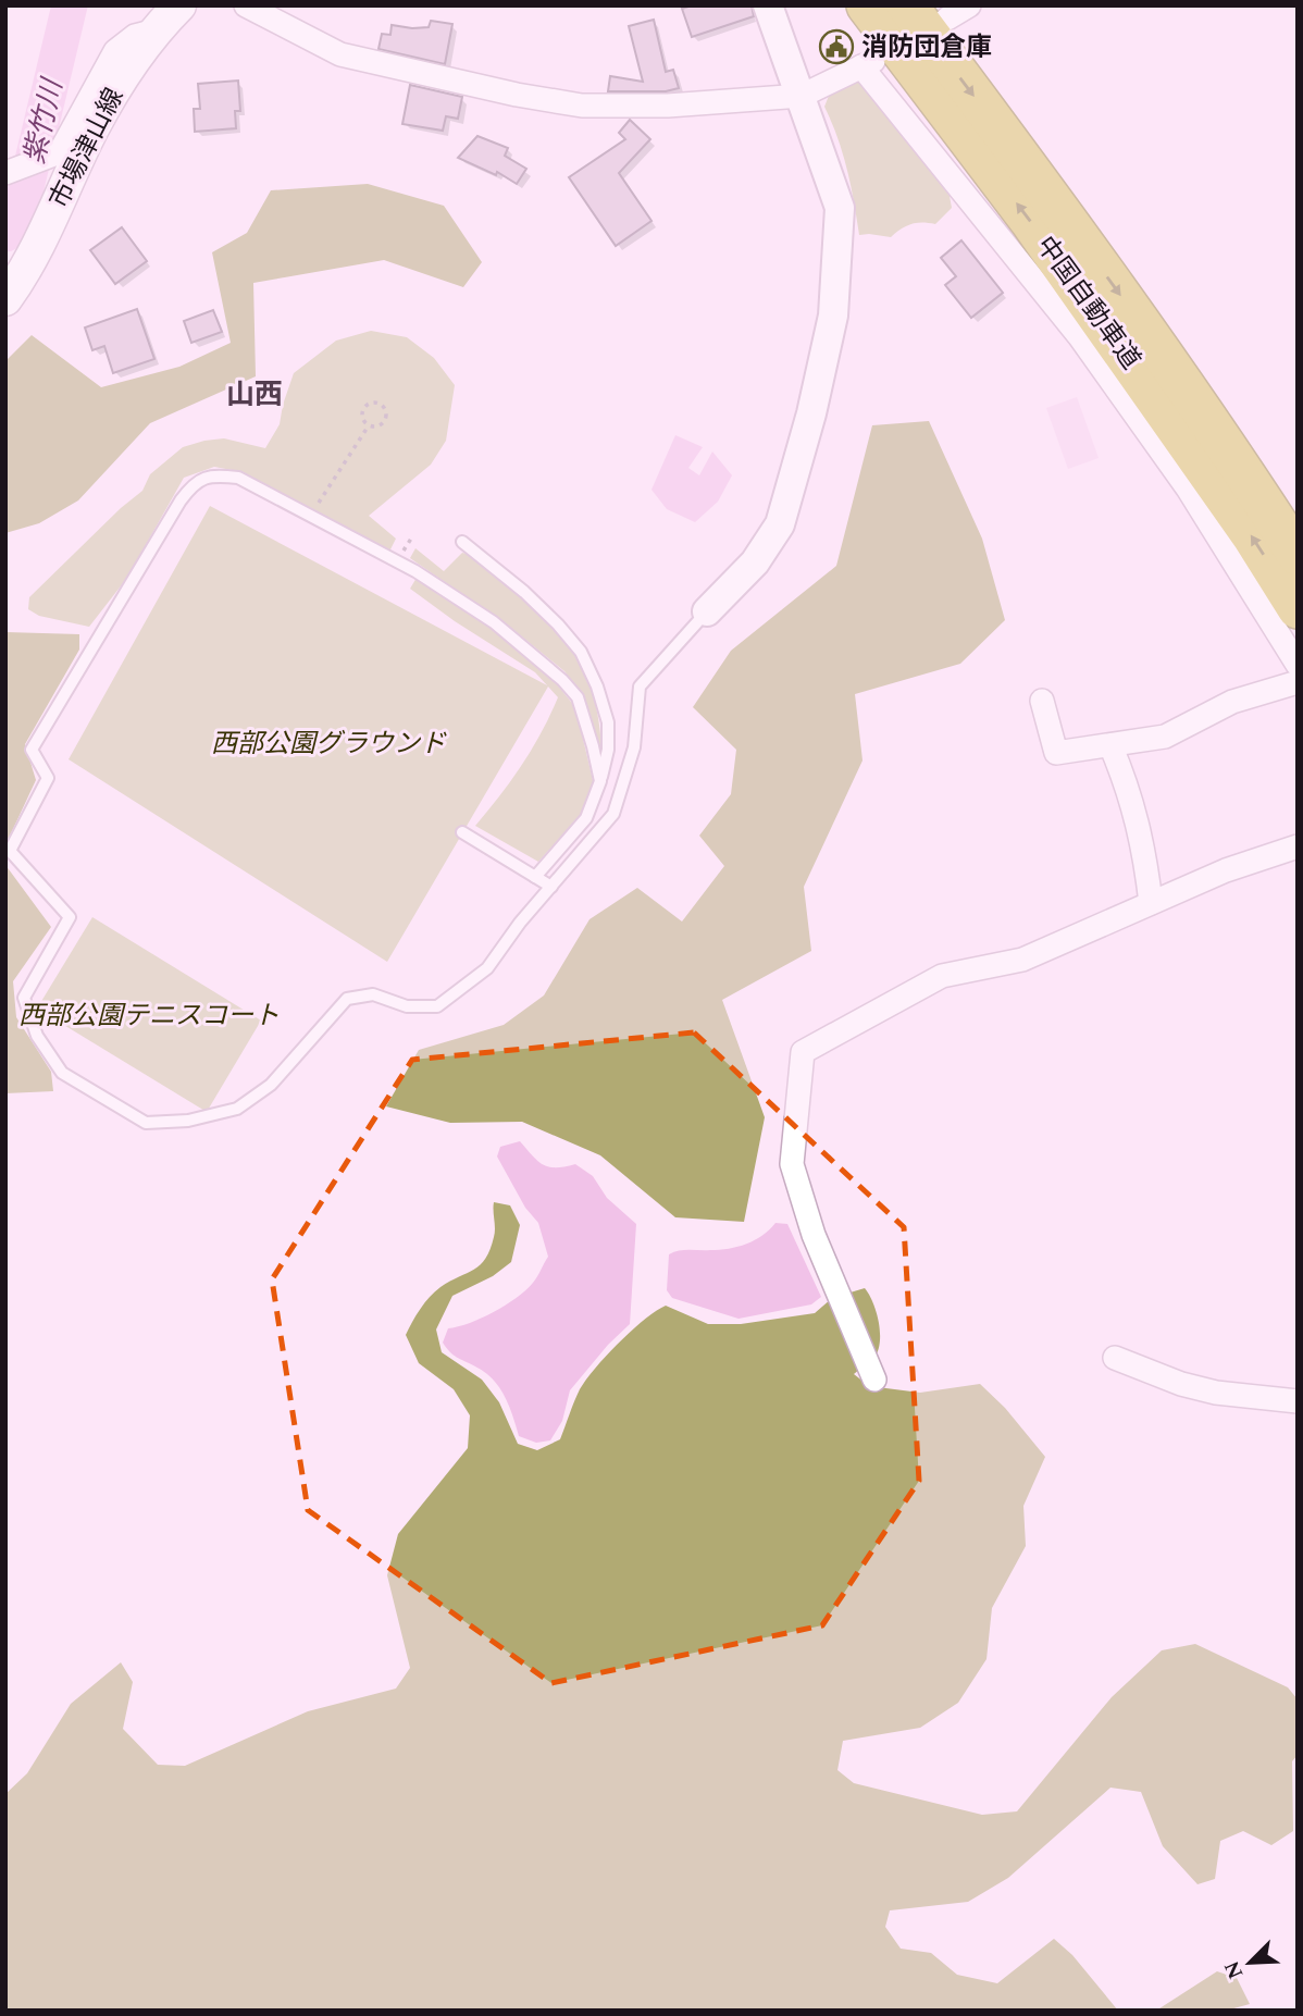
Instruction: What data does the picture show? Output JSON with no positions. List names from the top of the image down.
{
  "streets": {
    "highway": ["中国自動車道"],
    "main road": ["市場津山線"]
  },
  "districts": ["山西"],
  "water": ["紫竹川"],
  "parks": ["西部公園グラウンド", "西部公園テニスコート"],
  "places": {
    "public building": ["消防団倉庫"]
  },
  "north": "bottom left"
}
